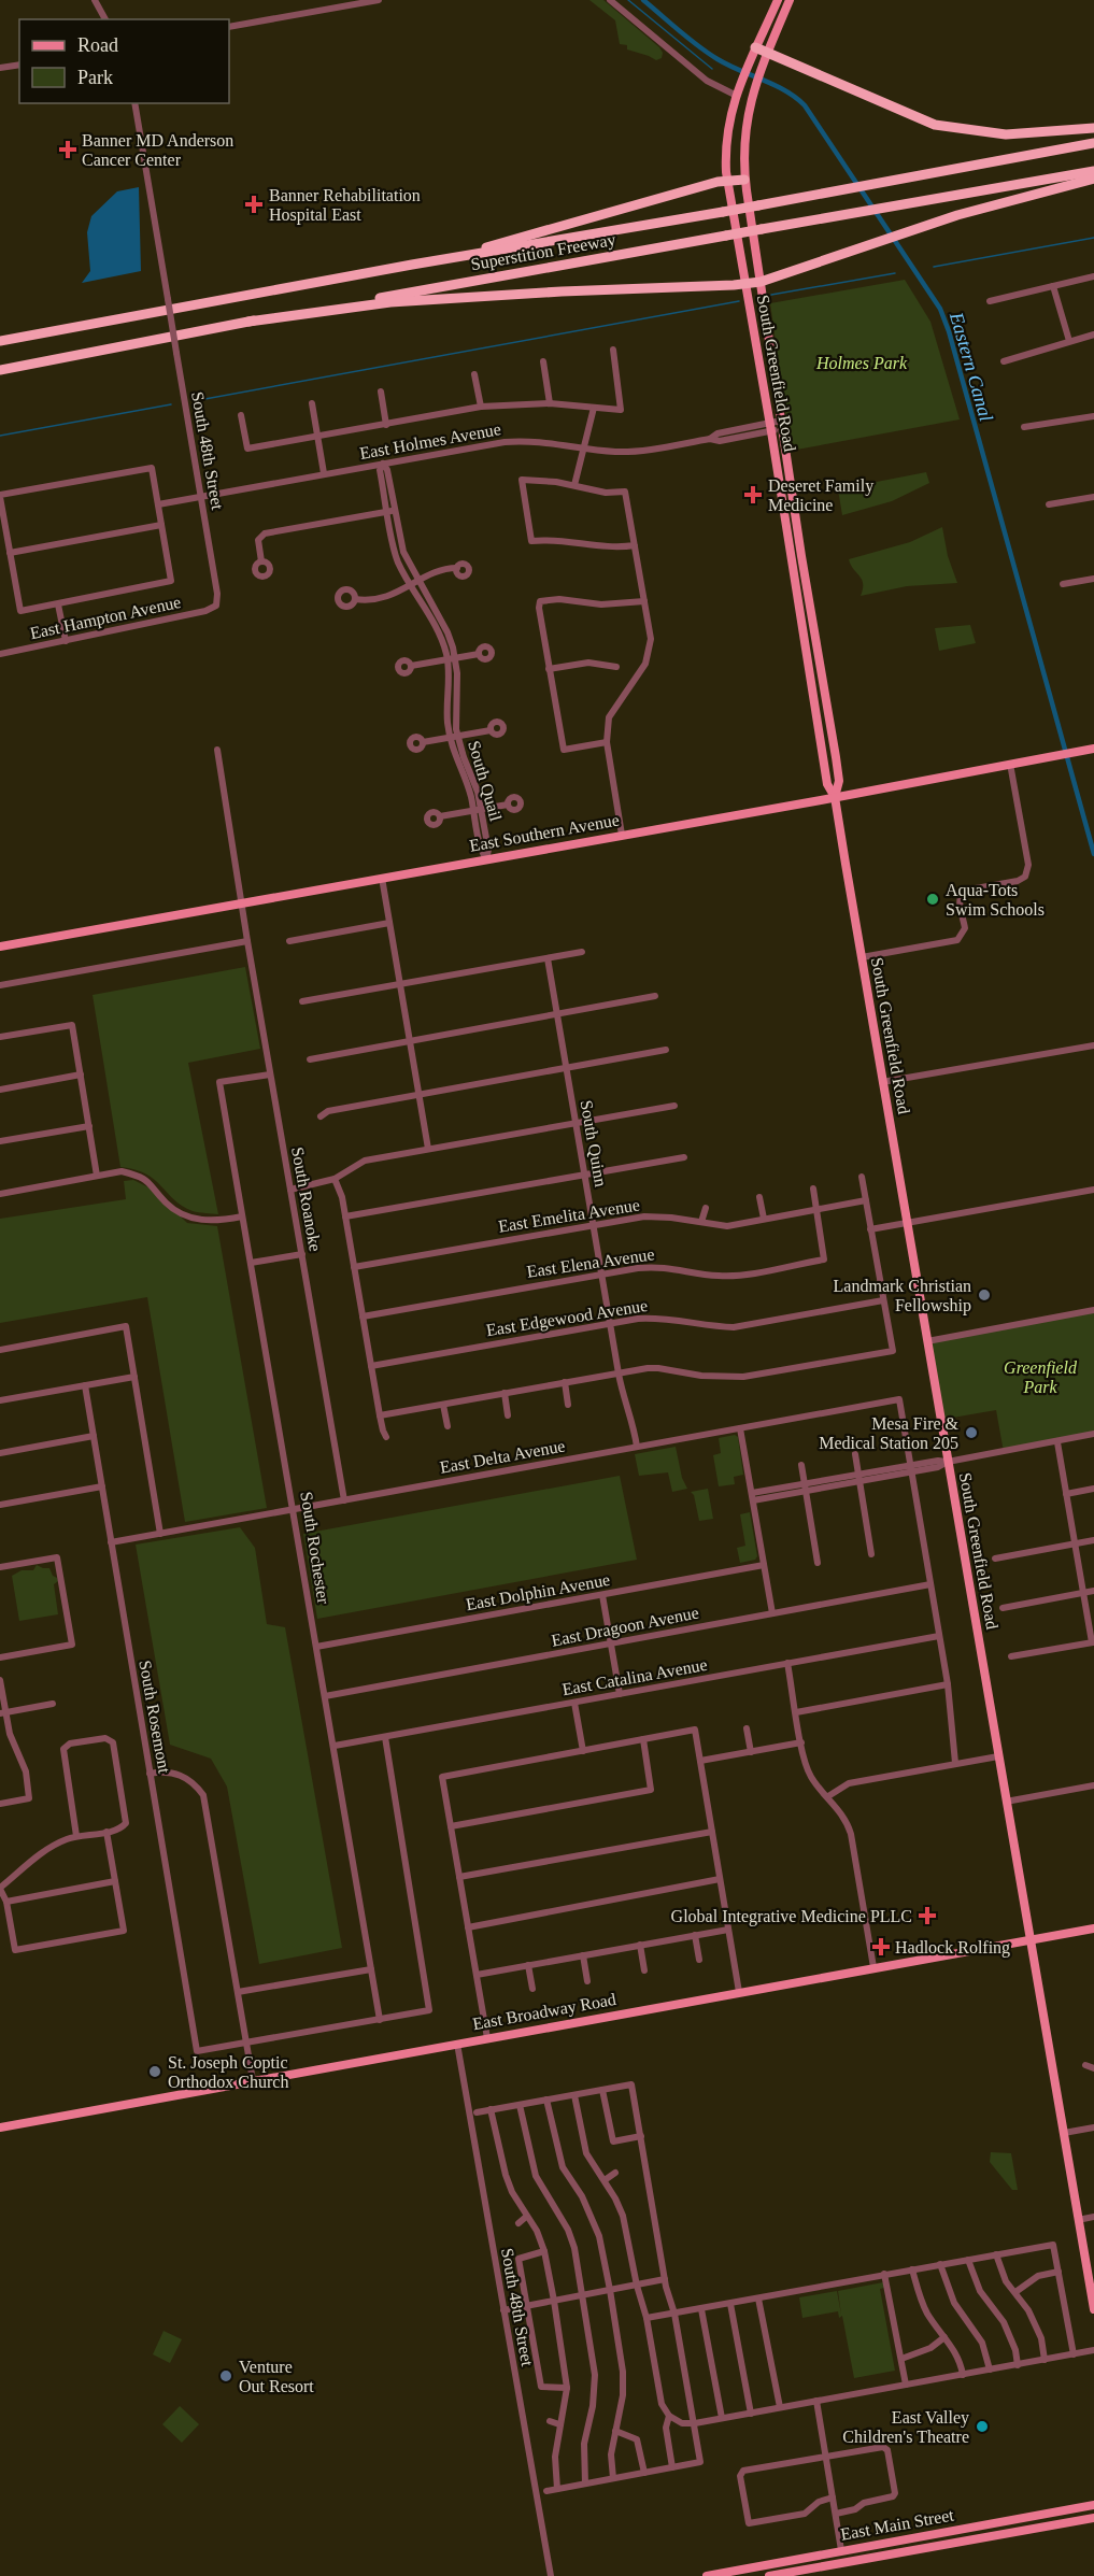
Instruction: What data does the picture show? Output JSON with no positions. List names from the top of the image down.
{
  "streets": {
    "highway": ["Superstition Freeway"],
    "main road": [
      "South Greenfield Road",
      "East Southern Avenue",
      "East Broadway Road",
      "East Main Street"
    ],
    "street": [
      "East Holmes Avenue",
      "South 48th Street",
      "East Hampton Avenue",
      "South Quail",
      "South Quinn",
      "South Roanoke",
      "East Emelita Avenue",
      "East Elena Avenue",
      "East Edgewood Avenue",
      "East Delta Avenue",
      "South Rochester",
      "East Dolphin Avenue",
      "East Dragoon Avenue",
      "East Catalina Avenue",
      "South Rosemont"
    ]
  },
  "crossings": [
    ["South Greenfield Road", "East Holmes Avenue"],
    ["South Greenfield Road", "East Southern Avenue"],
    ["South Greenfield Road", "East Broadway Road"],
    ["East Holmes Avenue", "South 48th Street"],
    ["East Holmes Avenue", "South Quail"],
    ["South 48th Street", "East Hampton Avenue"],
    ["South 48th Street", "East Broadway Road"],
    ["South Quail", "East Southern Avenue"],
    ["East Southern Avenue", "South Roanoke"],
    ["South Quinn", "East Emelita Avenue"],
    ["South Quinn", "East Elena Avenue"],
    ["South Quinn", "East Edgewood Avenue"],
    ["South Quinn", "East Delta Avenue"],
    ["South Roanoke", "East Delta Avenue"],
    ["South Roanoke", "South Rochester"],
    ["East Emelita Avenue", "East Elena Avenue"],
    ["East Delta Avenue", "South Rochester"],
    ["East Delta Avenue", "South Rosemont"],
    ["South Rochester", "East Dolphin Avenue"],
    ["South Rochester", "East Dragoon Avenue"],
    ["South Rochester", "East Catalina Avenue"]
  ],
  "water": ["Eastern Canal"],
  "parks": ["Holmes Park", "Greenfield Park"],
  "places": {
    "health": [
      "Banner MD Anderson Cancer Center",
      "Banner Rehabilitation Hospital East",
      "Deseret Family Medicine",
      "Global Integrative Medicine PLLC",
      "Hadlock Rolfing"
    ],
    "other": [
      "Aqua-Tots Swim Schools",
      "Landmark Christian Fellowship",
      "Mesa Fire & Medical Station 205",
      "St. Joseph Coptic Orthodox Church",
      "Venture Out Resort",
      "East Valley Children's Theatre"
    ]
  },
  "legend": ["Road", "Park"]
}
